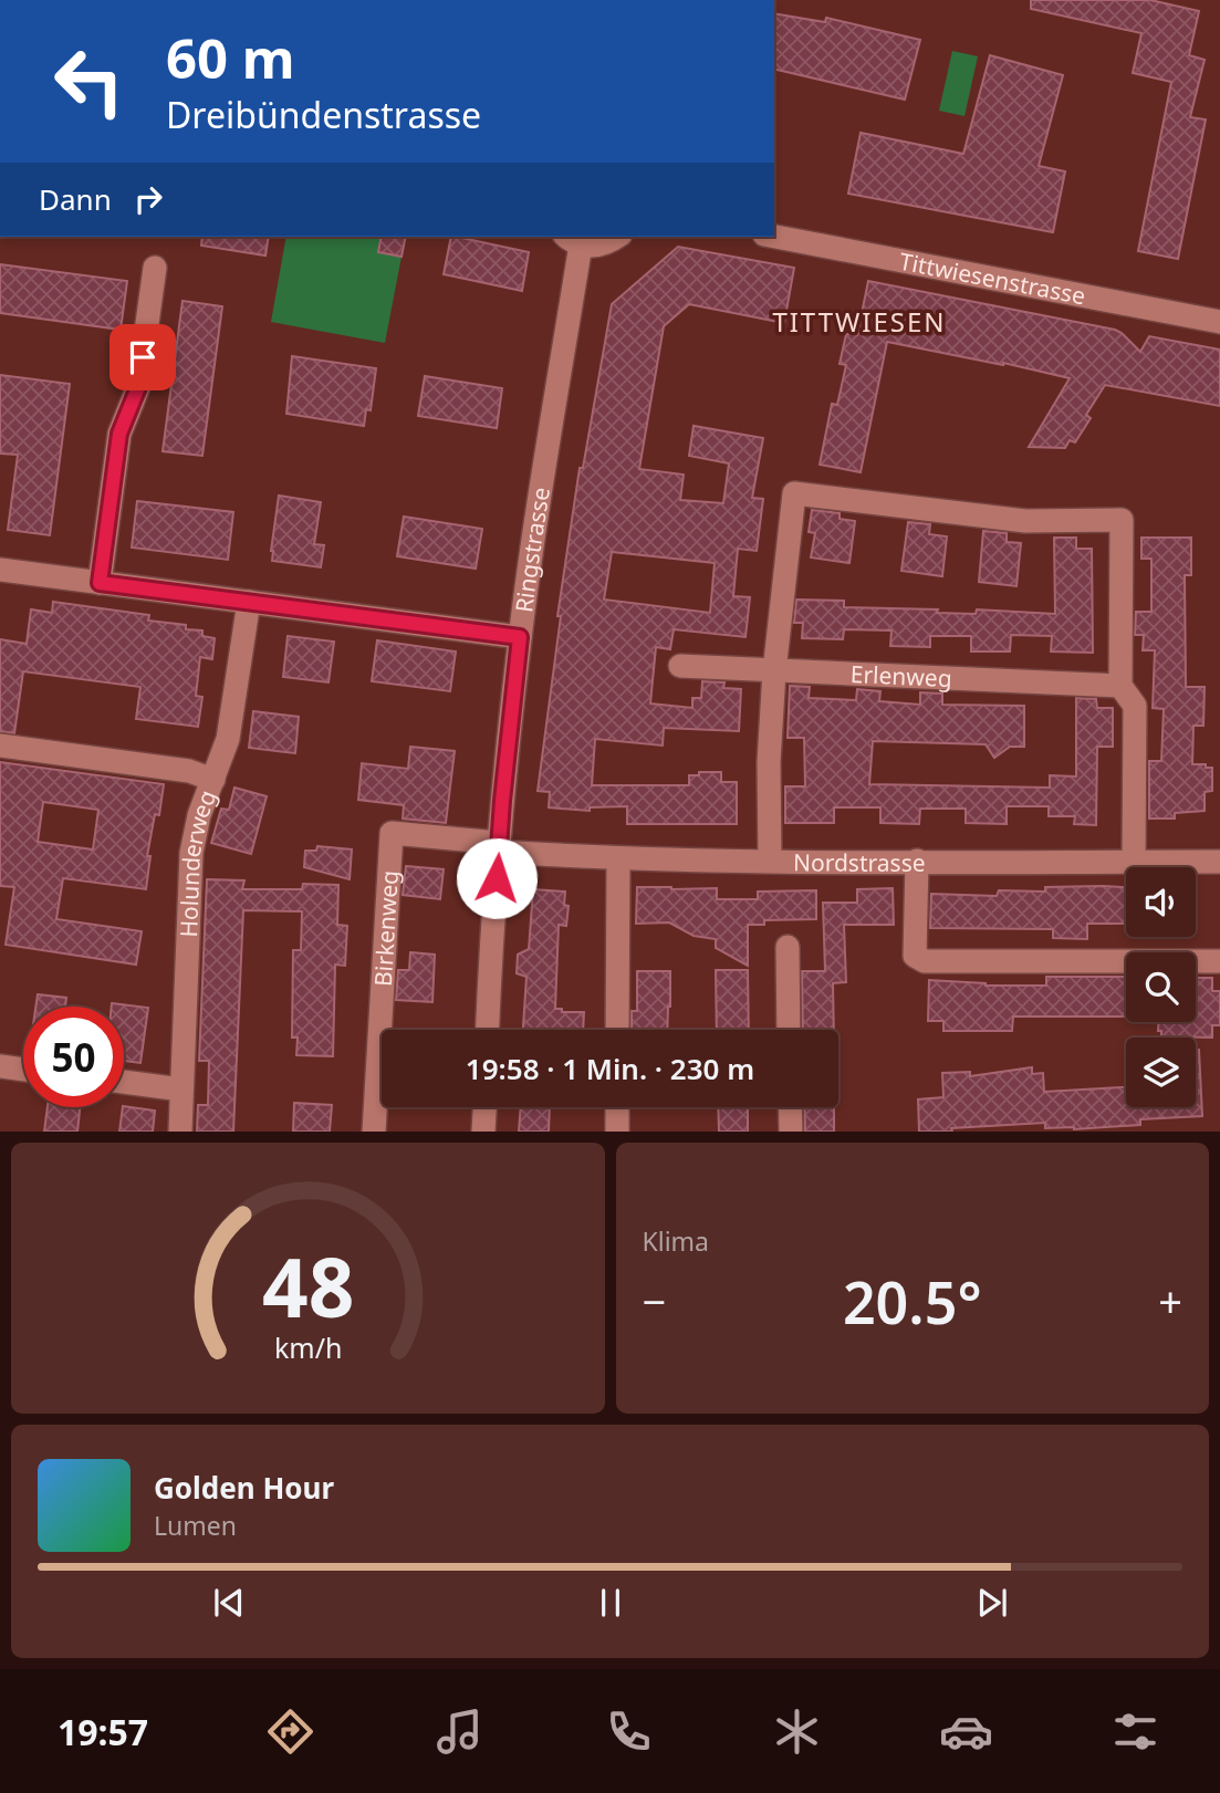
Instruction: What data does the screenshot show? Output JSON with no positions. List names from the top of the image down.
{
  "streets": {
    "street": [
      "Tittwiesenstrasse",
      "Ringstrasse",
      "Erlenweg",
      "Nordstrasse",
      "Holunderweg",
      "Birkenweg"
    ]
  },
  "crossings": [
    ["Ringstrasse", "Nordstrasse"],
    ["Ringstrasse", "Birkenweg"],
    ["Nordstrasse", "Birkenweg"]
  ],
  "districts": ["TITTWIESEN"],
  "page": {
    "turn": ["60 m", "Dreibündenstrasse"],
    "then": "Dann",
    "limit": "50",
    "trip": "19:58 · 1 Min. · 230 m",
    "tile": "Klima",
    "heat": ["−", "20.5°", "+"],
    "song": ["Golden Hour", "Lumen"],
    "tabs": "19:57",
    "gauge": ["48", "km/h"]
  }
}
